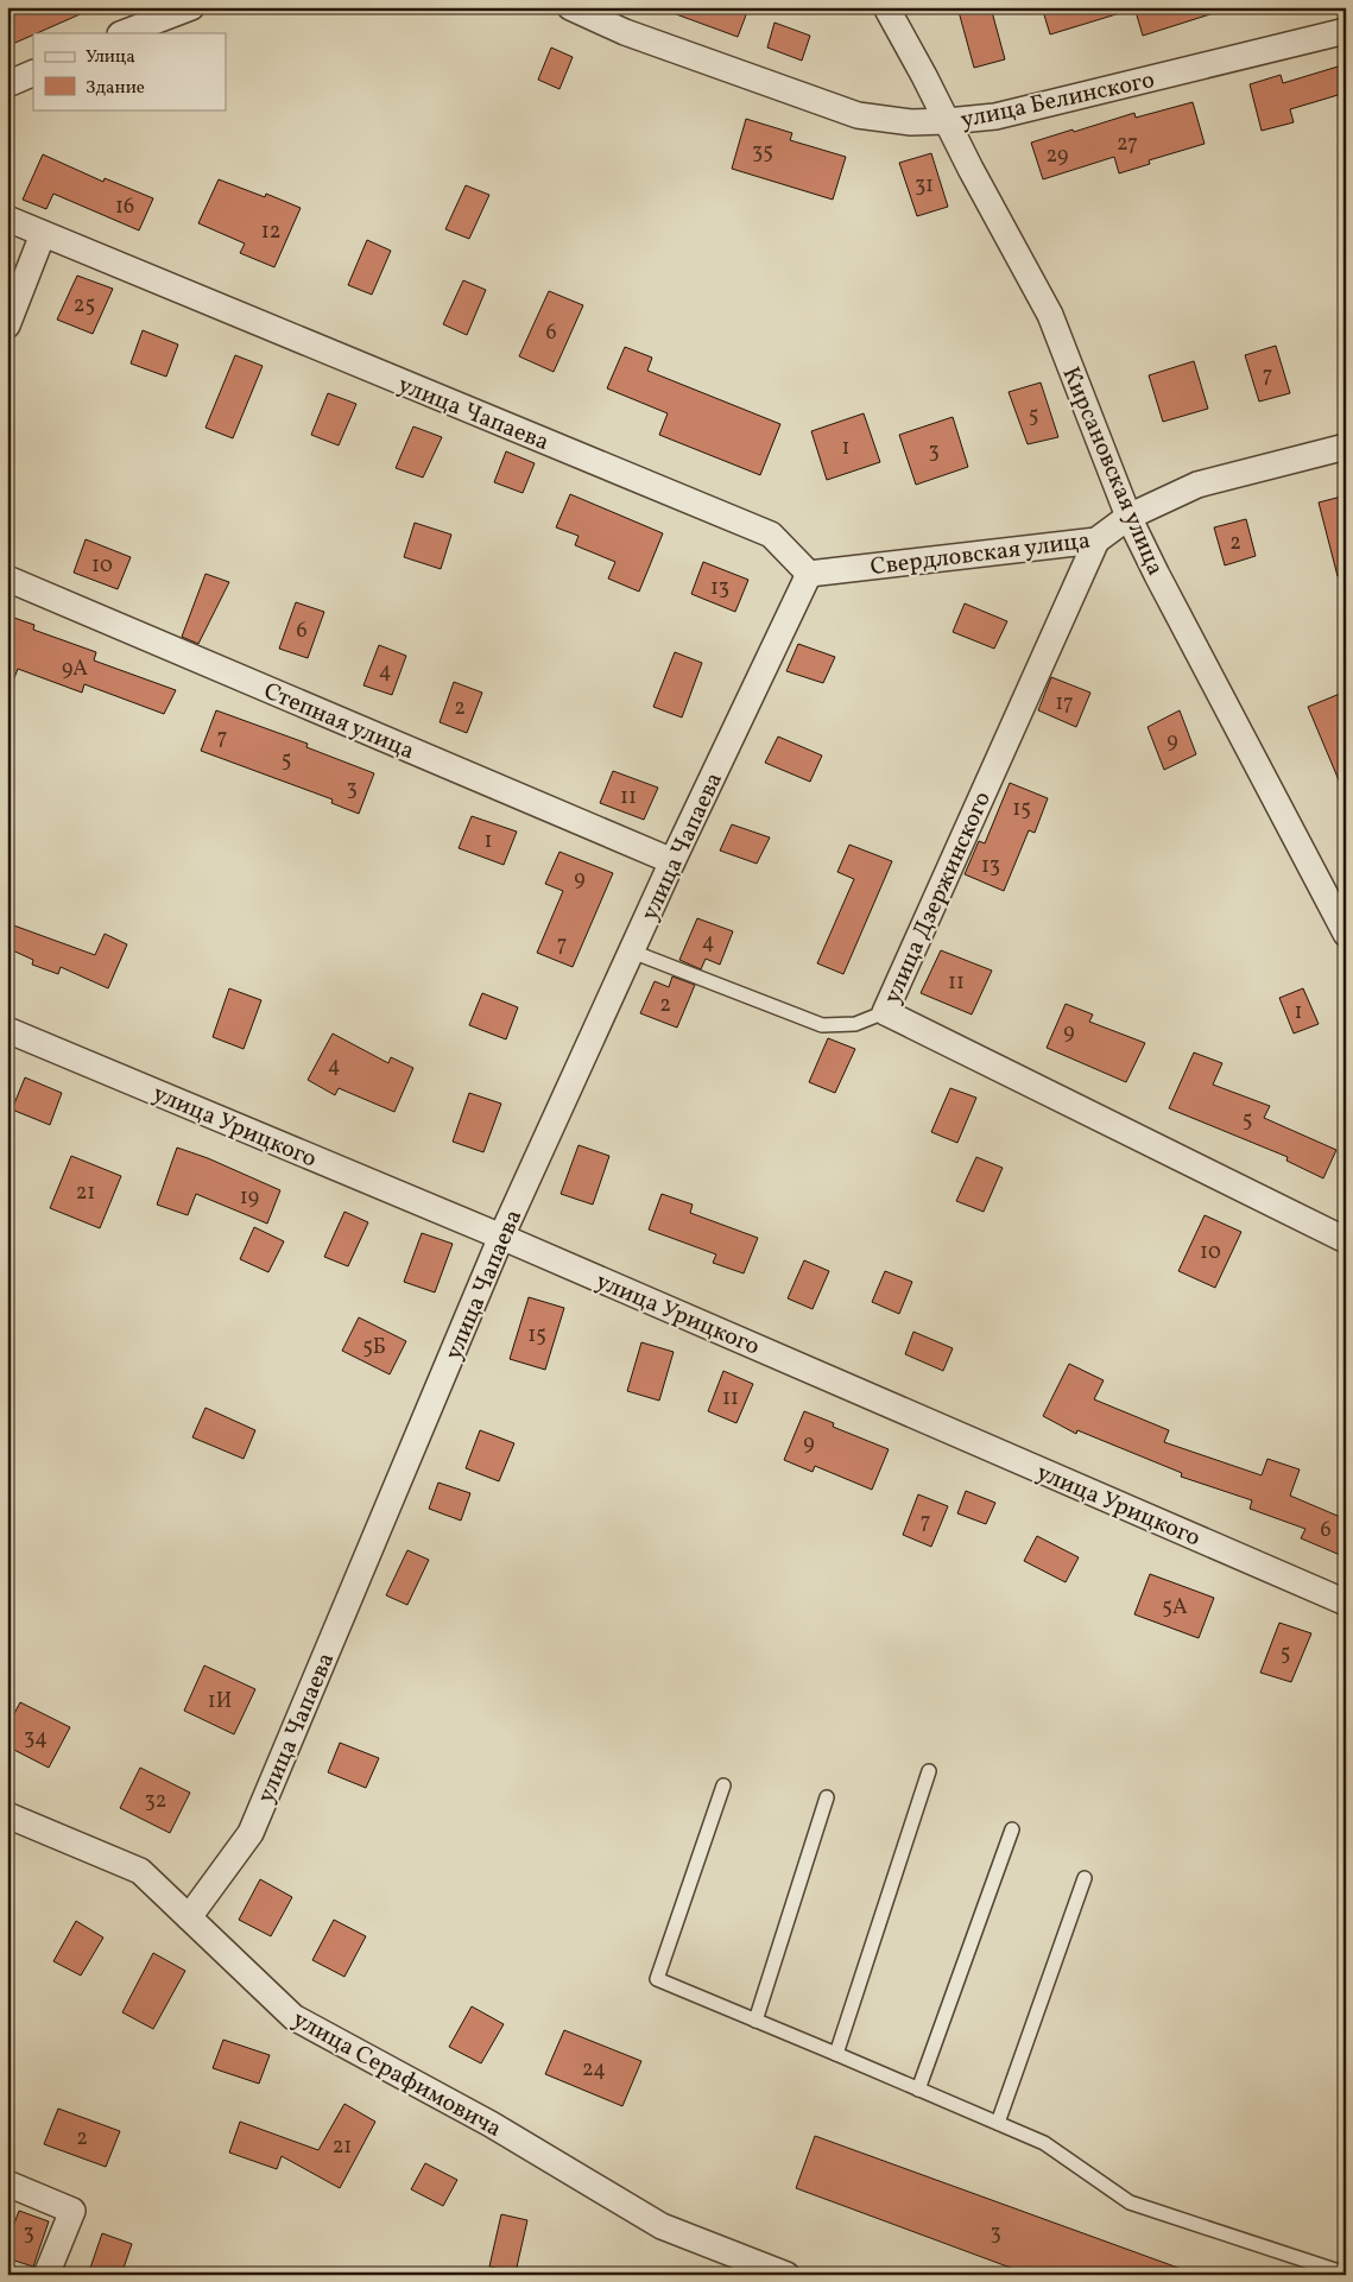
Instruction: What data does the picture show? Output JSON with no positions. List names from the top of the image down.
{
  "streets": {
    "street": [
      "улица Белинского",
      "улица Чапаева",
      "Кирсановская улица",
      "Свердловская улица",
      "Степная улица",
      "улица Дзержинского",
      "улица Урицкого",
      "улица Серафимовича"
    ]
  },
  "crossings": [
    ["улица Белинского", "Кирсановская улица"],
    ["улица Чапаева", "Свердловская улица"],
    ["улица Чапаева", "Степная улица"],
    ["улица Чапаева", "улица Урицкого"],
    ["улица Чапаева", "улица Серафимовича"],
    ["Кирсановская улица", "Свердловская улица"],
    ["Свердловская улица", "улица Дзержинского"]
  ],
  "house_numbers": [
    "27",
    "35",
    "29",
    "31",
    "16",
    "12",
    "25",
    "6",
    "7",
    "5",
    "1",
    "3",
    "2",
    "10",
    "13",
    "6",
    "9А",
    "4",
    "17",
    "2",
    "7",
    "9",
    "5",
    "3",
    "11",
    "15",
    "1",
    "13",
    "9",
    "4",
    "7",
    "11",
    "2",
    "1",
    "9",
    "4",
    "5",
    "21",
    "19",
    "10",
    "15",
    "5Б",
    "11",
    "9",
    "7",
    "6",
    "5А",
    "5",
    "1И",
    "34",
    "32",
    "24",
    "2",
    "21",
    "3",
    "3"
  ],
  "legend": ["Улица", "Здание"]
}
